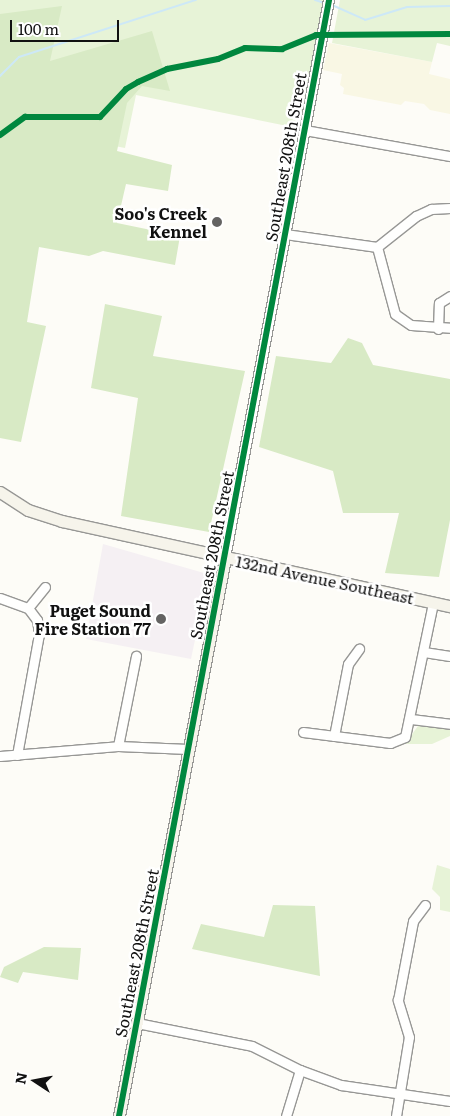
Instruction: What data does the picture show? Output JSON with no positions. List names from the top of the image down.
{
  "streets": {
    "main road": ["Southeast 208th Street", "132nd Avenue Southeast"]
  },
  "crossings": [
    ["Southeast 208th Street", "132nd Avenue Southeast"]
  ],
  "places": ["Soo's Creek Kennel", "Puget Sound Fire Station 77"],
  "scale_bar": "100 m",
  "north": "left"
}
